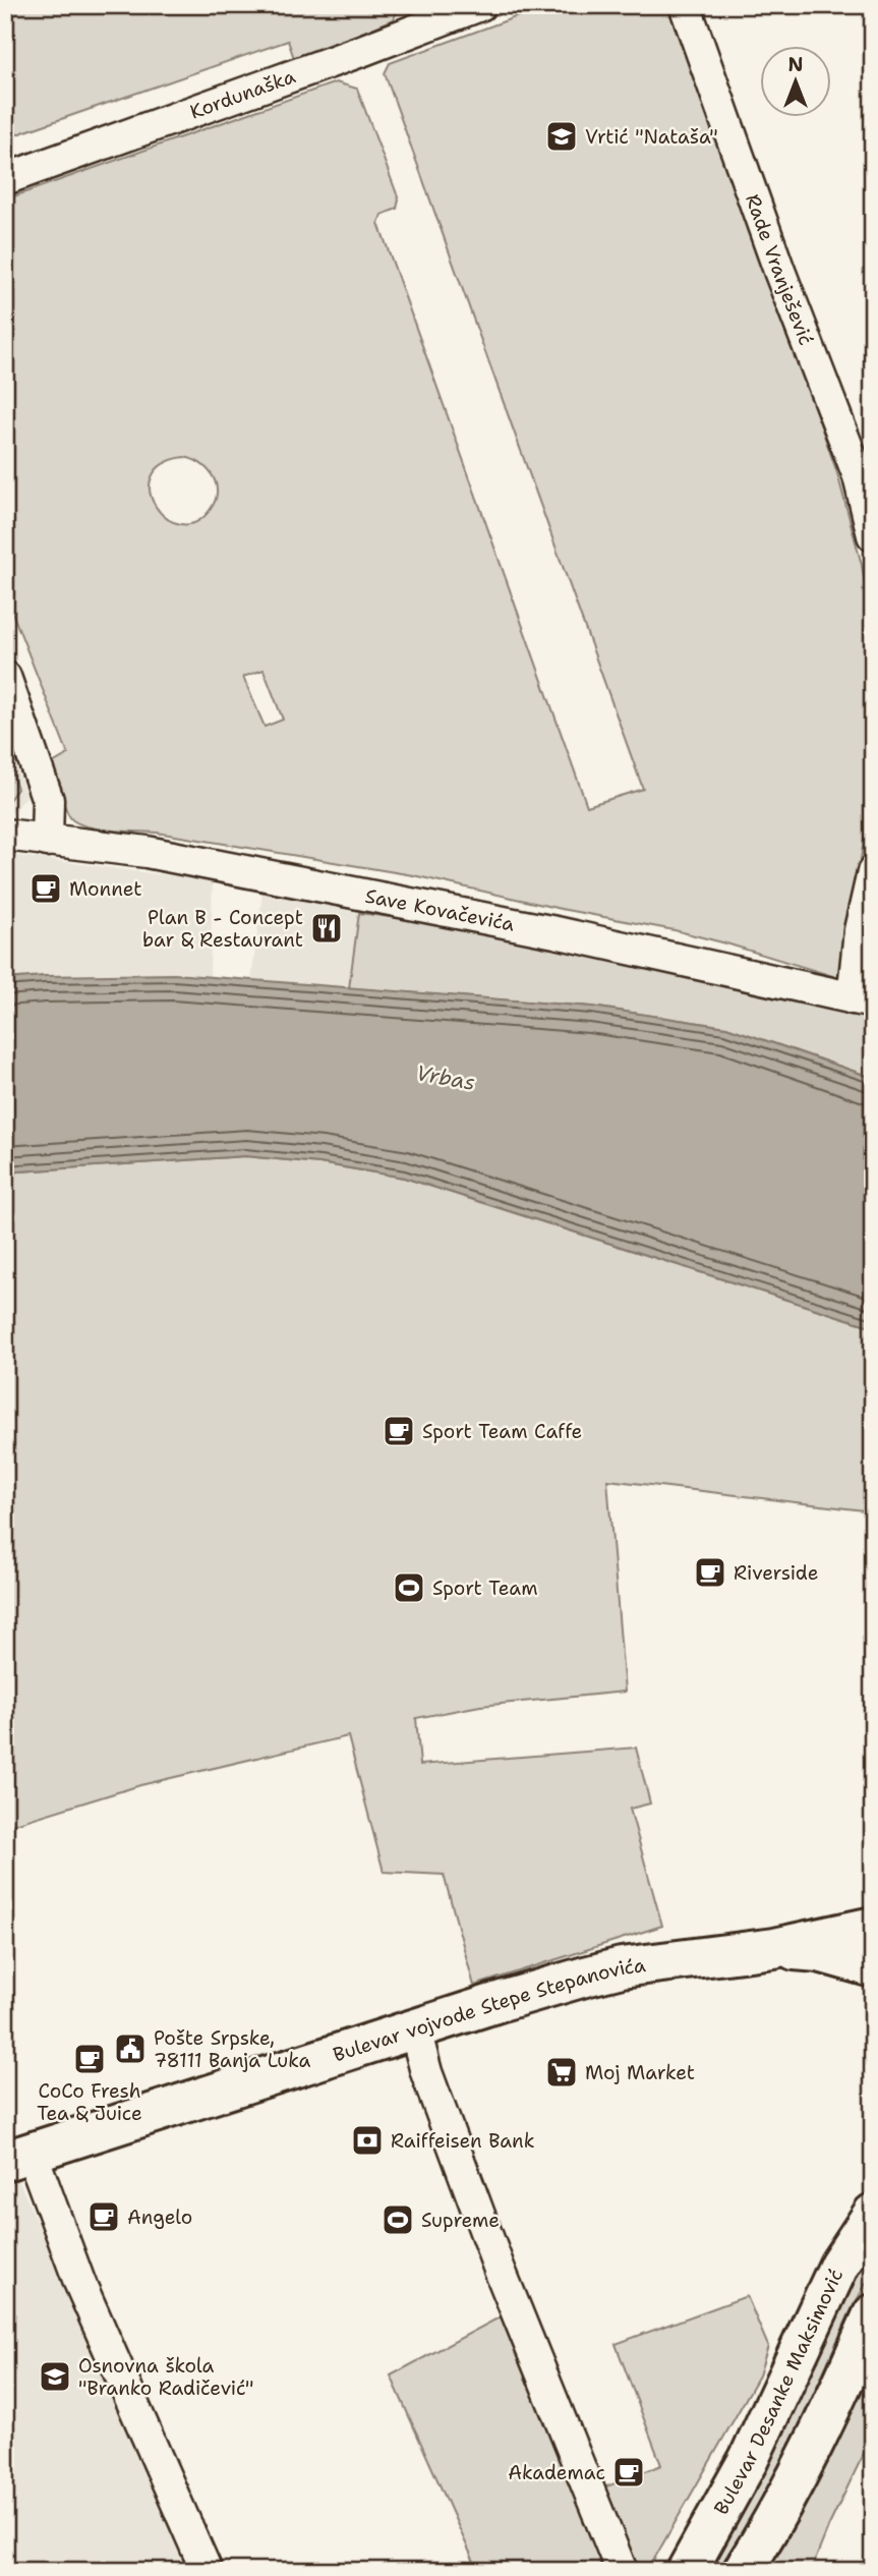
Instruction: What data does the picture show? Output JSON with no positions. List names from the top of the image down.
{
  "streets": {
    "street": [
      "Kordunaška",
      "Rade Vranješević",
      "Save Kovačevića",
      "Bulevar vojvode Stepe Stepanovića",
      "Bulevar Desanke Maksimović"
    ]
  },
  "water": ["Vrbas"],
  "places": {
    "school or university": ["Vrtić \"Nataša\"", "Osnovna škola \"Branko Radičević\""],
    "cafe": [
      "Monnet",
      "Sport Team Caffe",
      "Riverside",
      "CoCo Fresh Tea & Juice",
      "Angelo",
      "Akademac"
    ],
    "restaurant": ["Plan B - Concept bar & Restaurant"],
    "sports": ["Sport Team", "Supreme"],
    "public building": ["Pošte Srpske, 78111 Banja Luka"],
    "supermarket": ["Moj Market"],
    "bank": ["Raiffeisen Bank"]
  },
  "north": "top"
}
